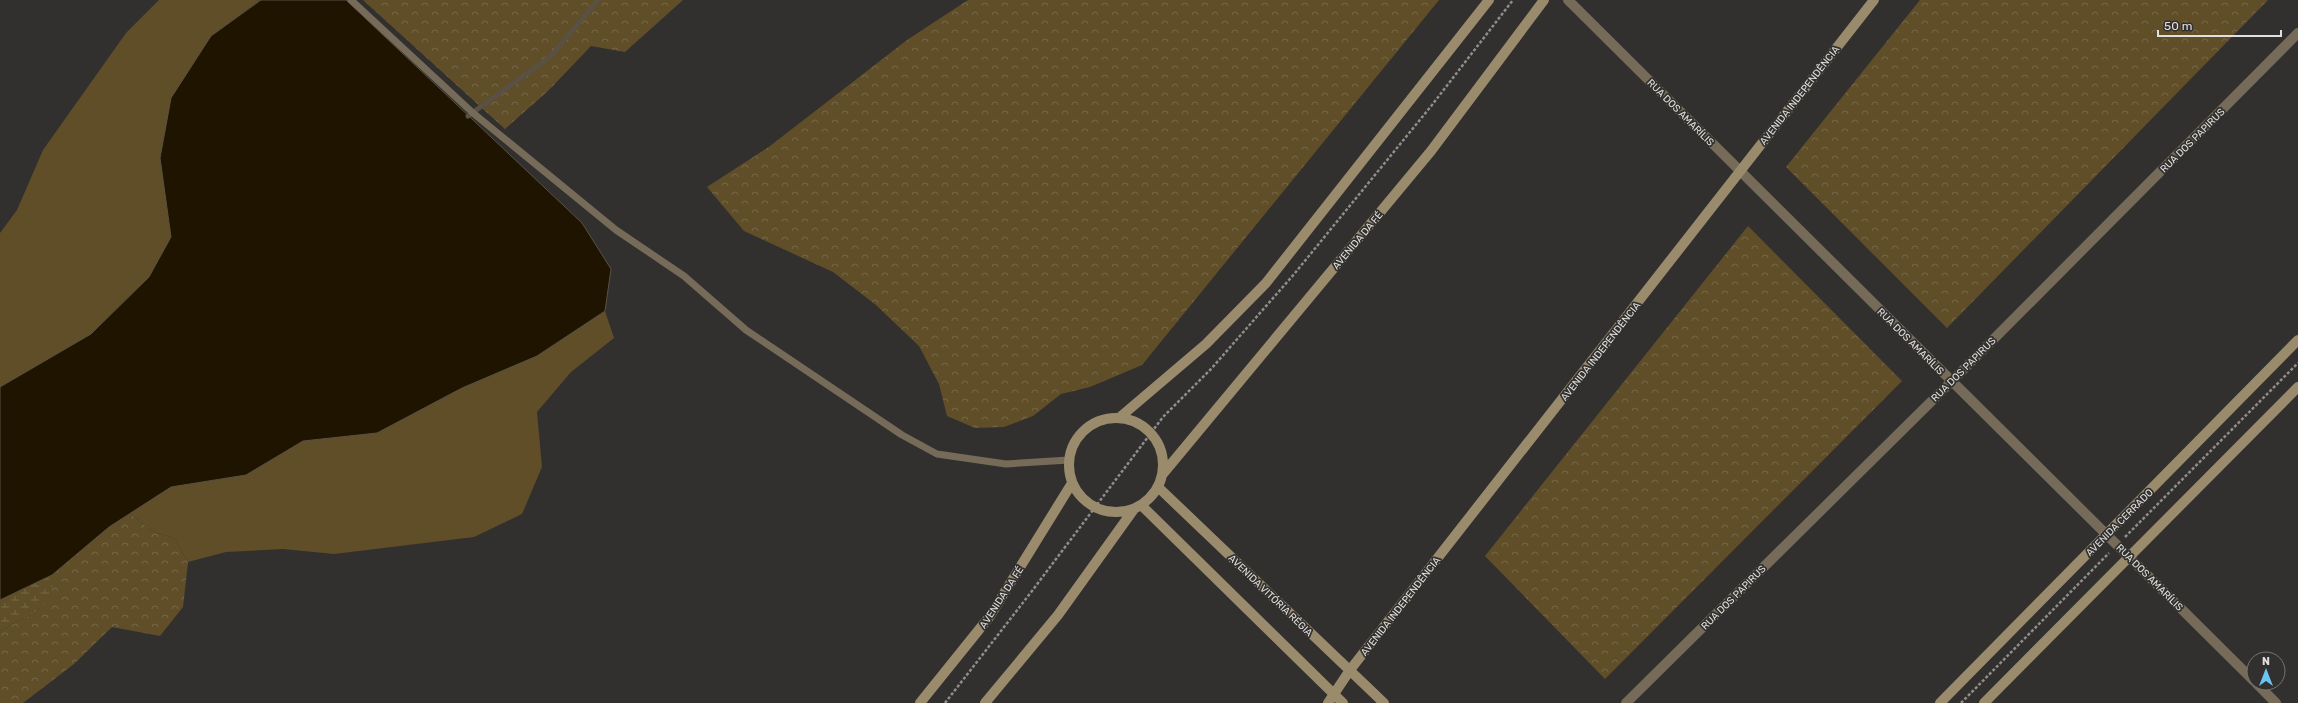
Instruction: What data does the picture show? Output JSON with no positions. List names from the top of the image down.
{
  "streets": {
    "street": [
      "AVENIDA INDEPENDÊNCIA",
      "RUA DOS AMARÍLIS",
      "RUA DOS PAPIRUS",
      "AVENIDA DA FÉ",
      "AVENIDA CERRADO",
      "AVENIDA VITÓRIA RÉGIA"
    ]
  },
  "crossings": [
    ["AVENIDA INDEPENDÊNCIA", "RUA DOS AMARÍLIS"],
    ["AVENIDA INDEPENDÊNCIA", "AVENIDA VITÓRIA RÉGIA"],
    ["RUA DOS AMARÍLIS", "RUA DOS PAPIRUS"],
    ["RUA DOS AMARÍLIS", "AVENIDA CERRADO"]
  ],
  "scale_bar": "50 m",
  "north": "top"
}
